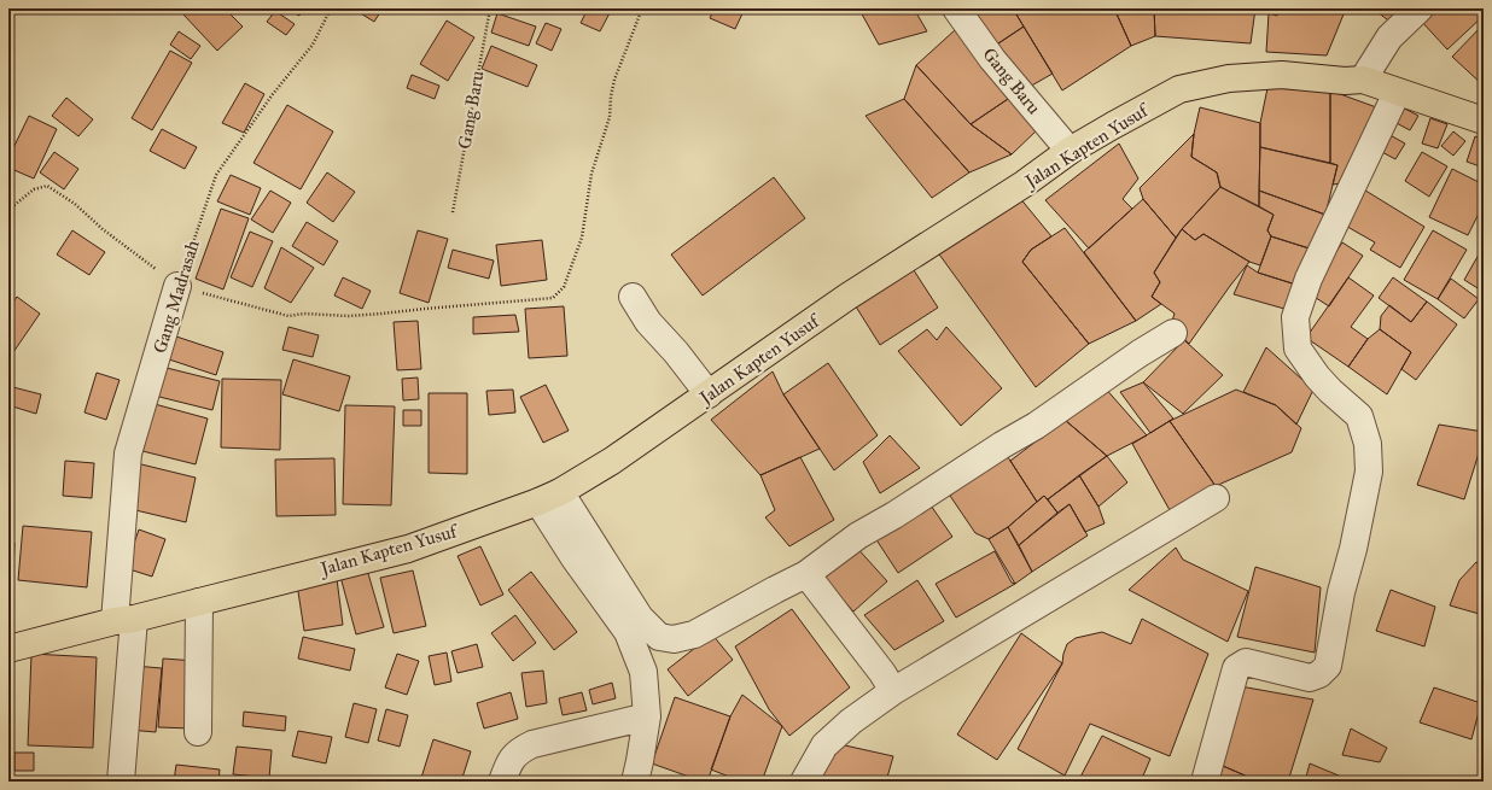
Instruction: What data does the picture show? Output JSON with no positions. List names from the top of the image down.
{
  "streets": {
    "main road": ["Jalan Kapten Yusuf"],
    "street": ["Gang Baru", "Gang Madrasah"]
  },
  "crossings": [
    ["Gang Baru", "Jalan Kapten Yusuf"],
    ["Jalan Kapten Yusuf", "Gang Madrasah"]
  ]
}
